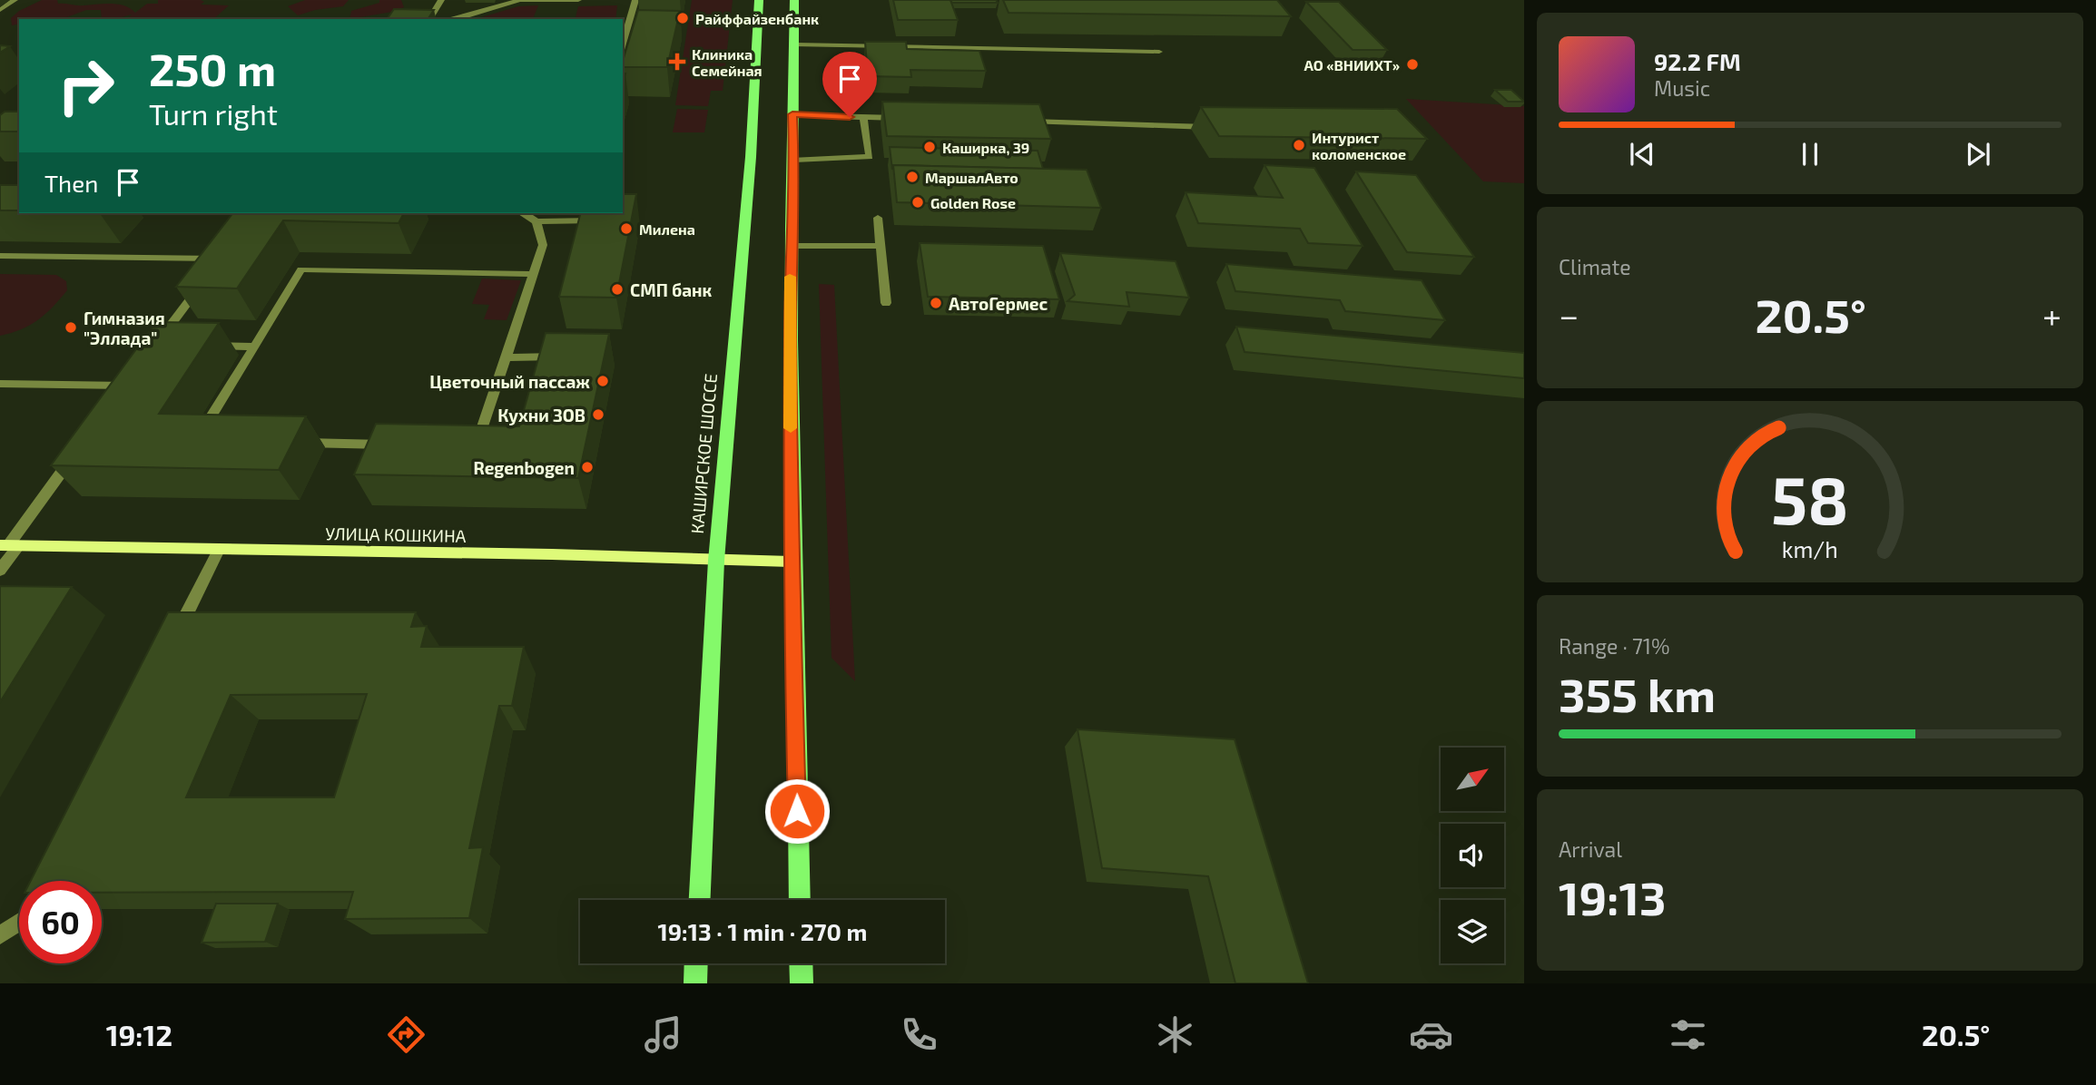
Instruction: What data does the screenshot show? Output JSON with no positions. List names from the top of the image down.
{
  "streets": {
    "main road": ["КАШИРСКОЕ ШОССЕ", "УЛИЦА КОШКИНА"]
  },
  "crossings": [
    ["КАШИРСКОЕ ШОССЕ", "УЛИЦА КОШКИНА"]
  ],
  "places": {
    "other": [
      "Райффайзенбанк",
      "АО «ВНИИХТ»",
      "Интурист коломенское",
      "Каширка, 39",
      "МаршалАвто",
      "Golden Rose",
      "Милена",
      "СМП банк",
      "АвтоГермес",
      "Гимназия \"Эллада\"",
      "Цветочный пассаж",
      "Кухни ЗОВ",
      "Regenbogen"
    ],
    "health": ["Клиника Семейная"]
  },
  "north": "top right",
  "page": {
    "turn": ["250 m", "Turn right"],
    "song": ["92.2 FM", "Music"],
    "then": "Then",
    "tile": [
      "Climate",
      ["Range · 71%", "355 km"],
      ["Arrival", "19:13"]
    ],
    "heat": ["−", "20.5°", "+"],
    "limit": "60",
    "trip": "19:13 · 1 min · 270 m",
    "tabs": ["19:12", "20.5°"],
    "gauge": ["58", "km/h"]
  }
}
